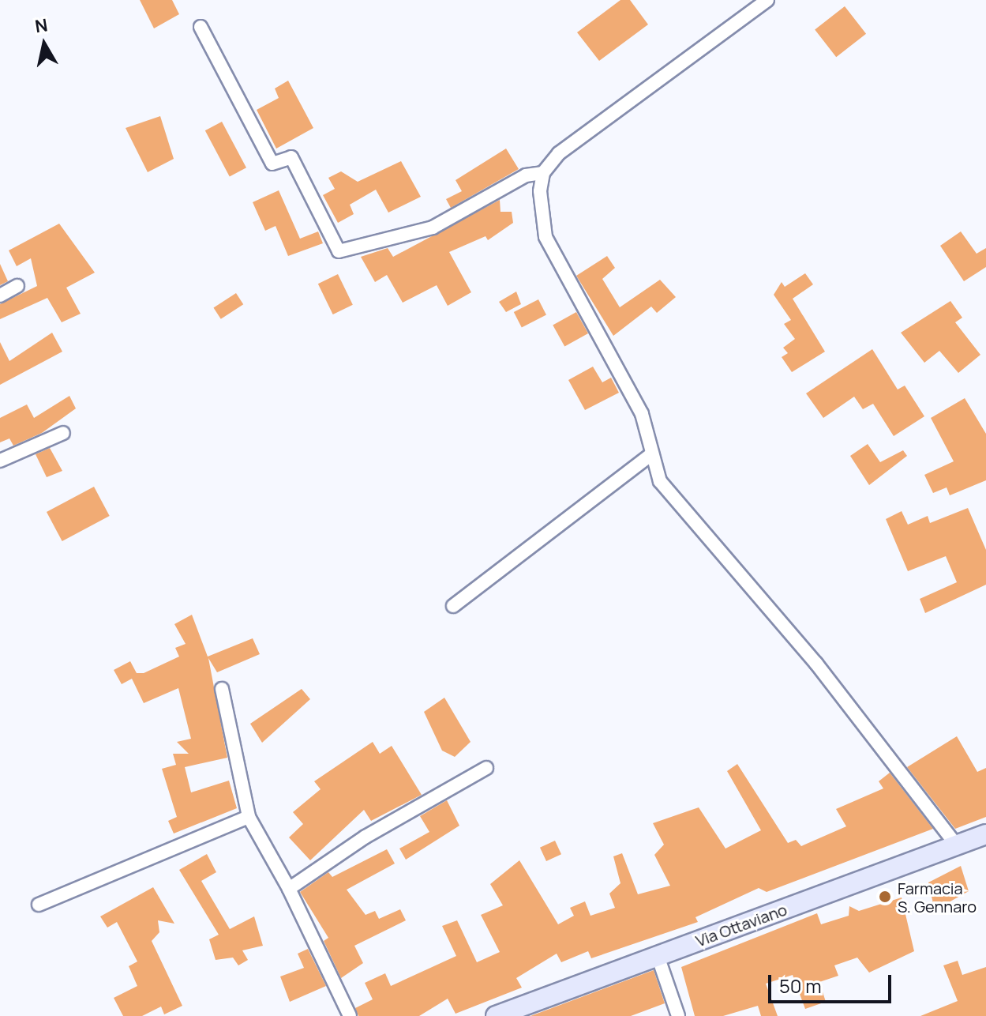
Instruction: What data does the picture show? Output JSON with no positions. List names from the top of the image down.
{
  "streets": {
    "main road": ["Via Ottaviano"]
  },
  "places": ["Farmacia S. Gennaro"],
  "scale_bar": "50 m",
  "north": "top"
}
